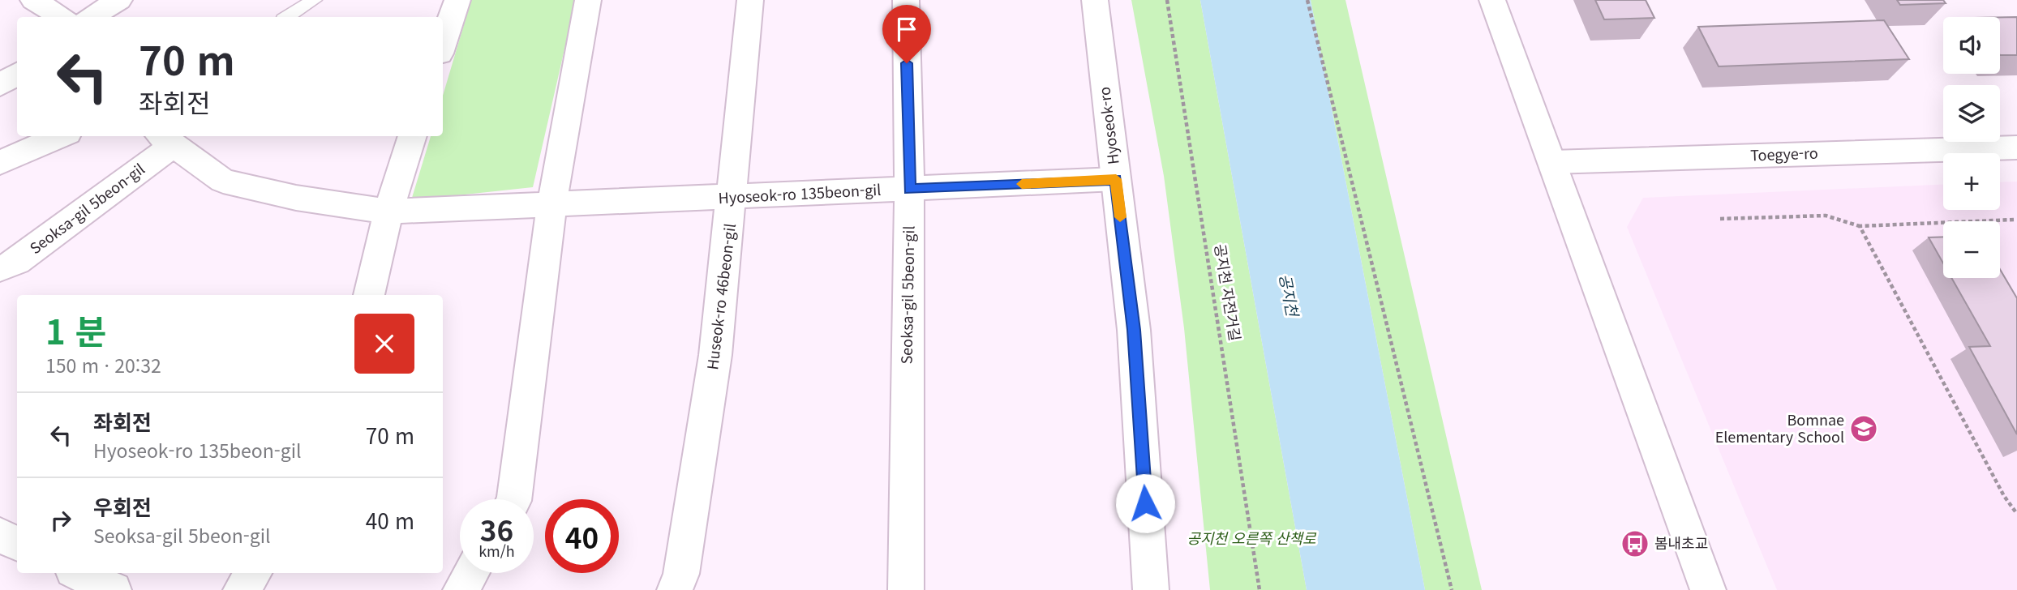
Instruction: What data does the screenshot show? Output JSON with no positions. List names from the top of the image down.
{
  "streets": {
    "street": [
      "Hyoseok-ro",
      "Toegye-ro",
      "Hyoseok-ro 135beon-gil",
      "Seoksa-gil 5beon-gil",
      "Huseok-ro 46beon-gil"
    ],
    "path": ["공지천 자전거길"]
  },
  "crossings": [
    ["Hyoseok-ro", "Hyoseok-ro 135beon-gil"],
    ["Hyoseok-ro 135beon-gil", "Seoksa-gil 5beon-gil"],
    ["Hyoseok-ro 135beon-gil", "Huseok-ro 46beon-gil"]
  ],
  "water": ["공지천"],
  "parks": ["공지천 오른쪽 산책로"],
  "places": {
    "school or university": ["Bomnae Elementary School"],
    "bus stop": ["봄내초교"]
  },
  "page": {
    "map_buttons": ["+", "−"],
    "turn": ["70 m", "좌회전"],
    "heading": ["1 분", "150 m · 20:32"],
    "list": [
      {
        "name": "좌회전",
        "note": "Hyoseok-ro 135beon-gil",
        "value": "70 m"
      },
      {
        "name": "우회전",
        "note": "Seoksa-gil 5beon-gil",
        "value": "40 m"
      }
    ],
    "speed": "36 km/h",
    "limit": "40"
  }
}
